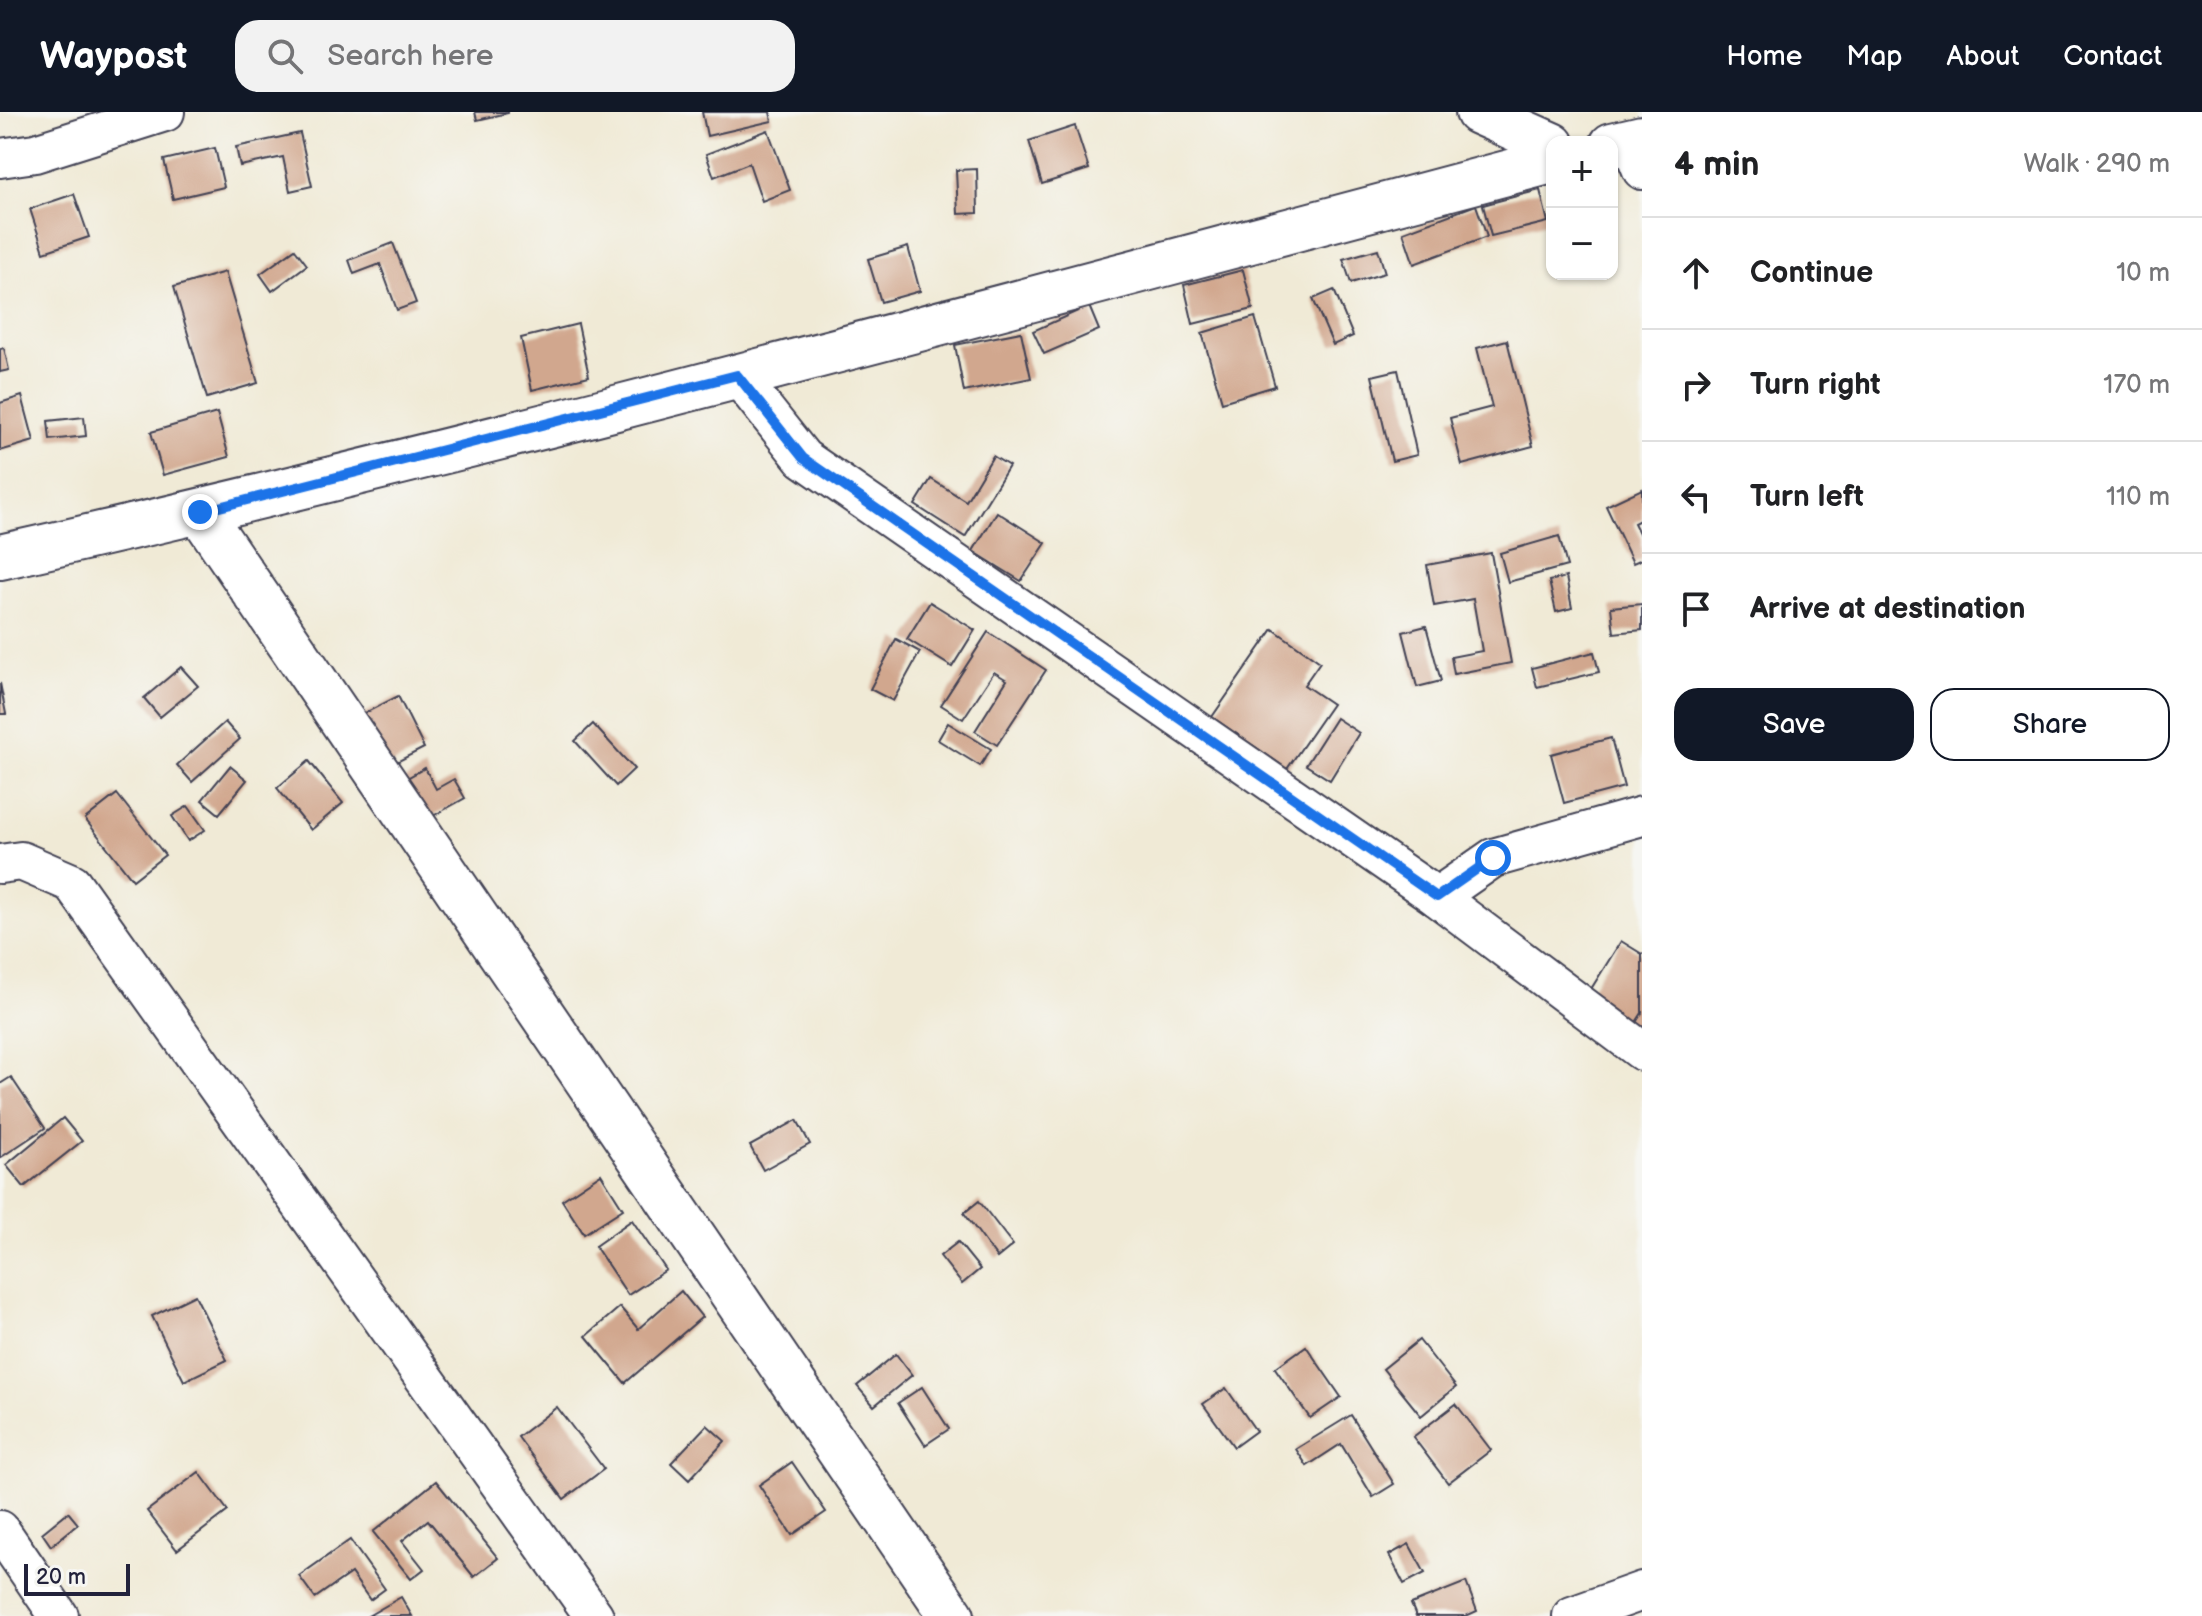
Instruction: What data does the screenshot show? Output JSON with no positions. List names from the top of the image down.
{
  "scale_bar": "20 m",
  "page": {
    "header": "Waypost",
    "search": "Search here",
    "nav": [
      "Home",
      "Map",
      "About",
      "Contact"
    ],
    "heading": ["4 min", "Walk · 290 m"],
    "map_buttons": ["+", "−"],
    "list": [
      ["Continue", "10 m"],
      ["Turn right", "170 m"],
      ["Turn left", "110 m"],
      "Arrive at destination"
    ],
    "buttons": ["Save", "Share"],
    "scale": "20 m"
  }
}
